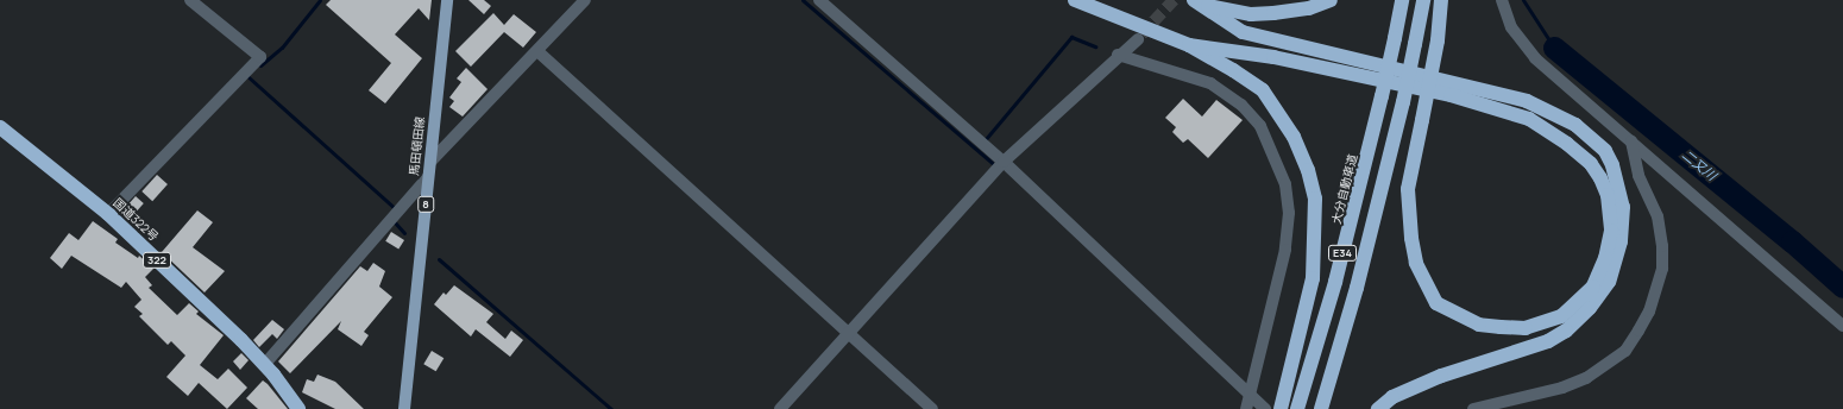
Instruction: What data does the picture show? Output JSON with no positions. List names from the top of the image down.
{
  "streets": {
    "highway": [
      "大分自動車道",
      "国道322号",
      "E34",
      "322"
    ],
    "main road": ["馬田頓田線", "8"]
  },
  "water": ["二又川"]
}
